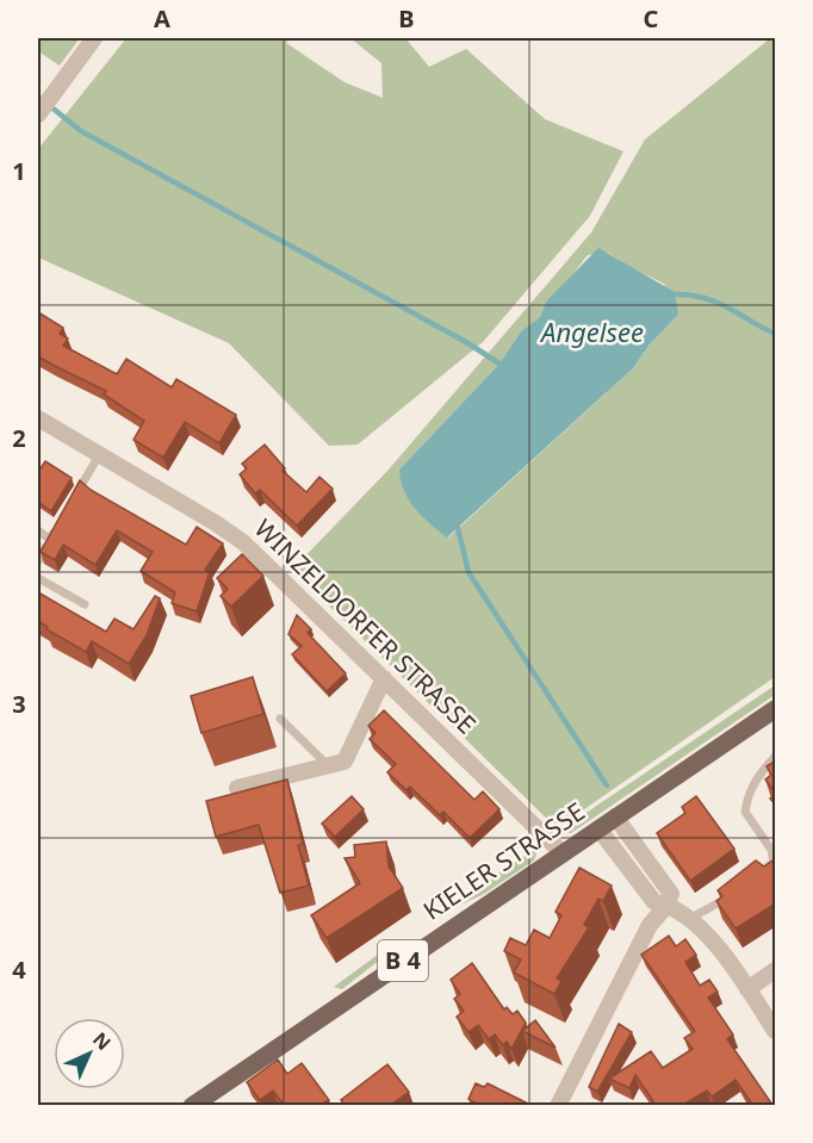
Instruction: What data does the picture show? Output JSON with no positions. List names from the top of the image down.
{
  "streets": {
    "main road": ["KIELER STRASSE", "B 4"],
    "street": ["WINZELDORFER STRASSE"]
  },
  "crossings": [
    ["WINZELDORFER STRASSE", "KIELER STRASSE"]
  ],
  "water": ["Angelsee"],
  "north": "top right",
  "grid": {
    "columns": ["A", "B", "C"],
    "rows": [
      "1",
      "2",
      "3",
      "4"
    ]
  }
}
